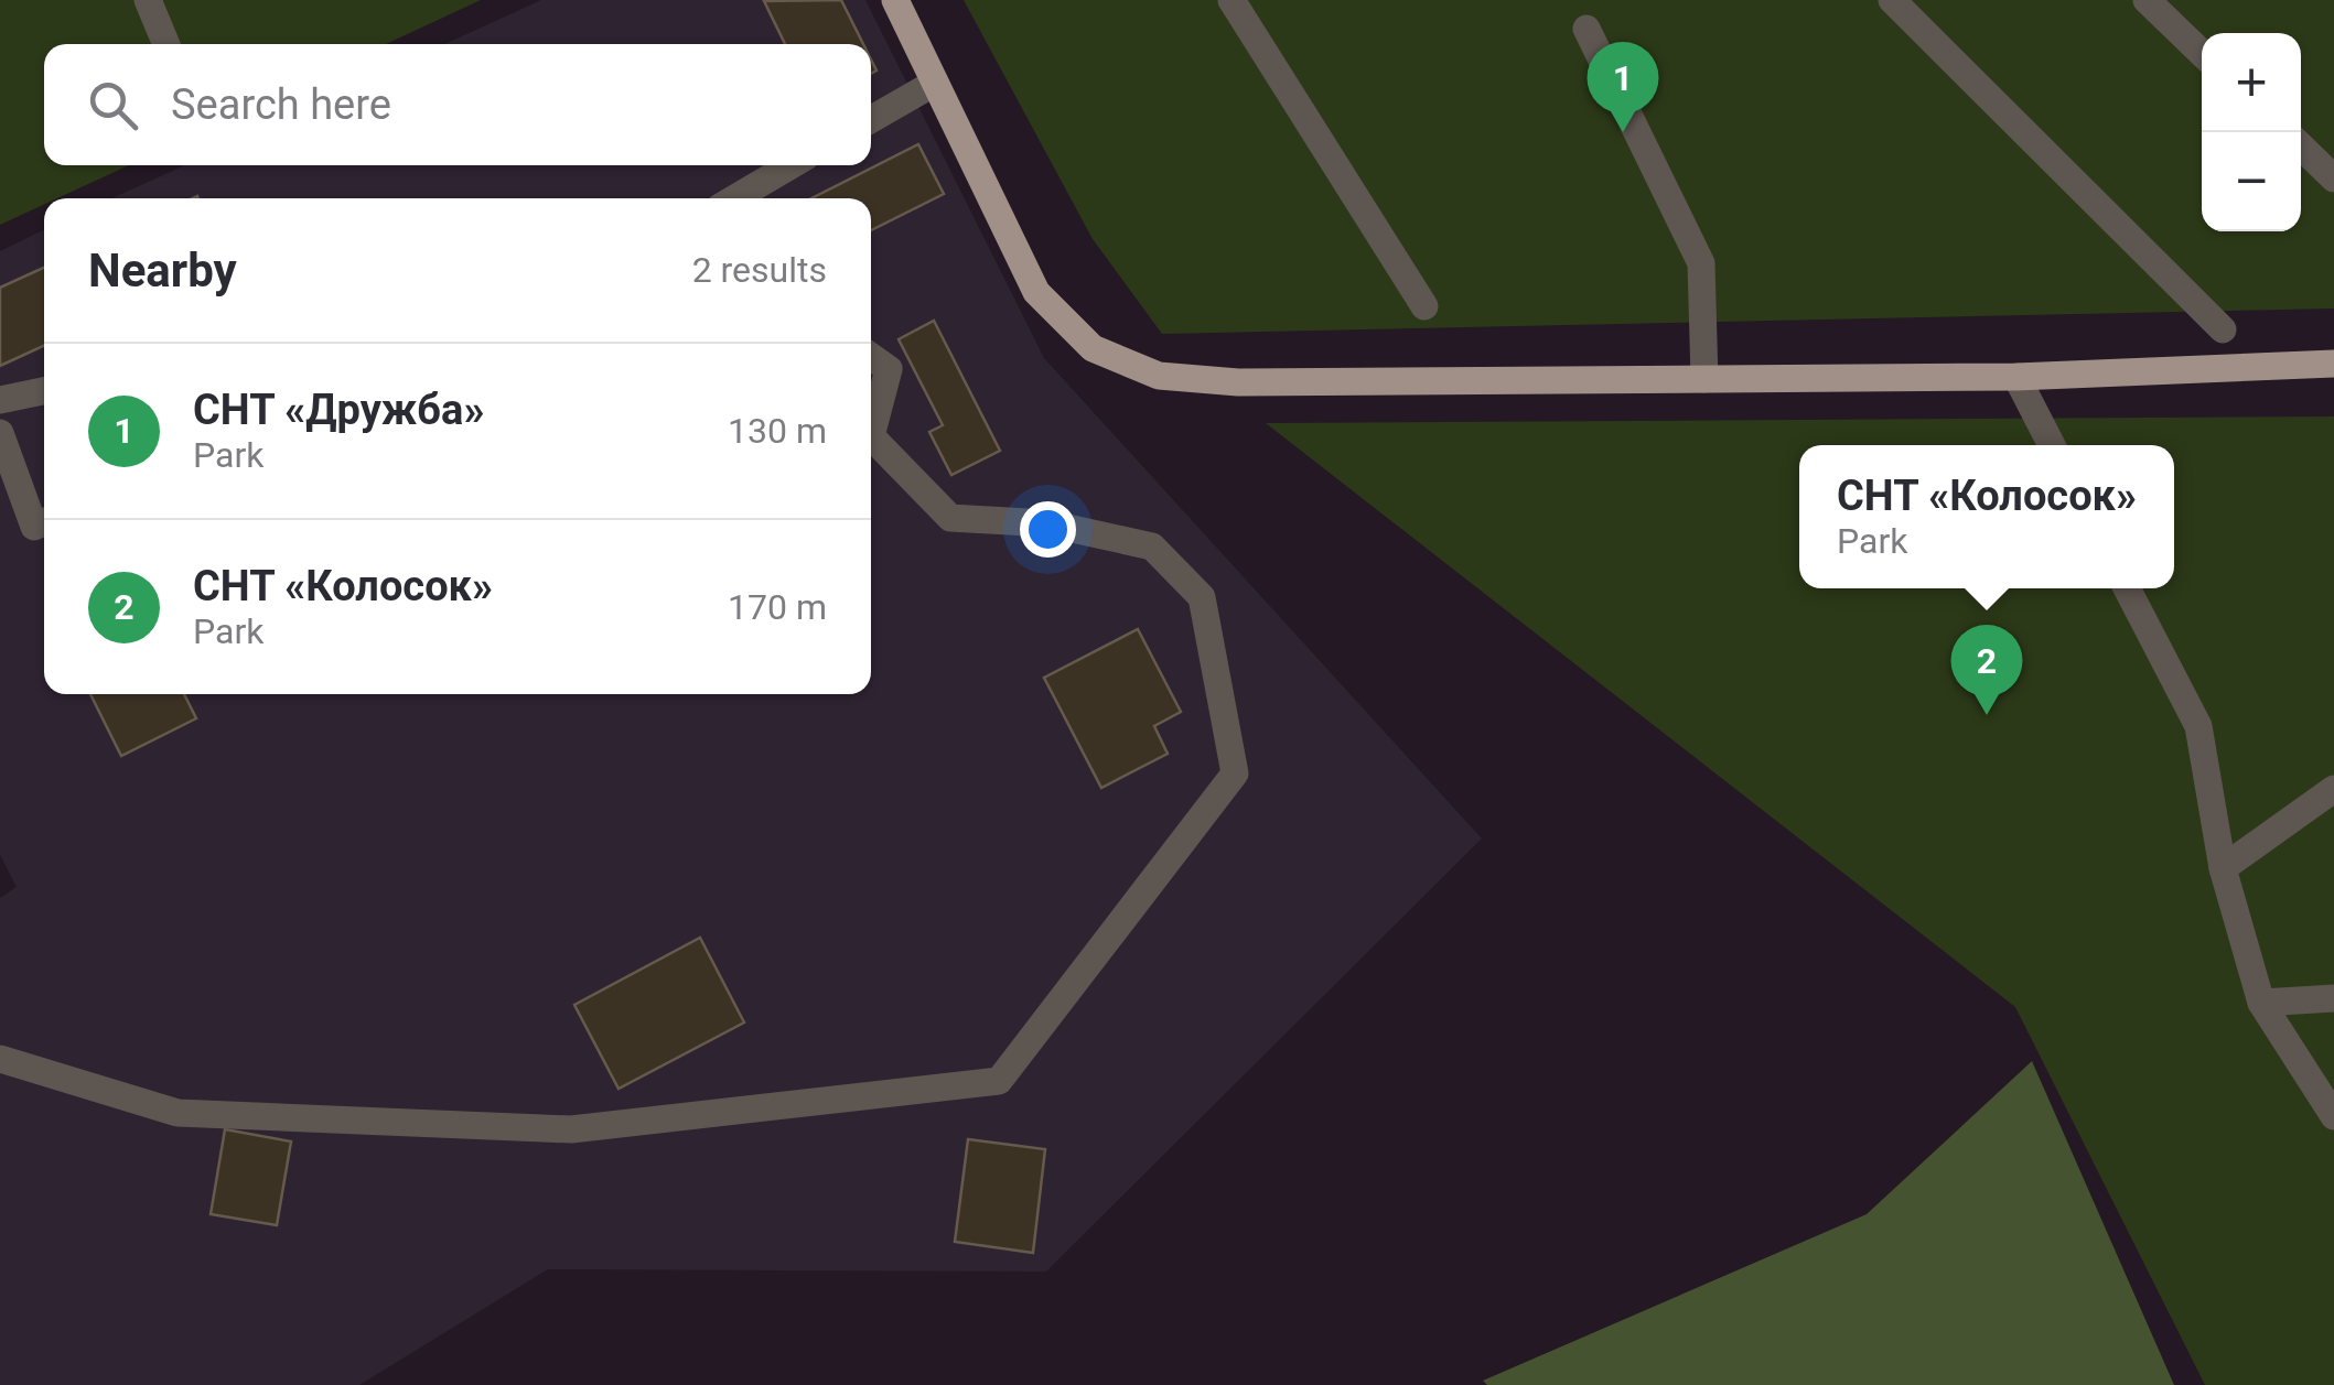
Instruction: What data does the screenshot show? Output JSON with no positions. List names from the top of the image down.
{
  "page": {
    "map_buttons": ["+", "−"],
    "pins": ["1", "2"],
    "search": "Search here",
    "heading": ["Nearby", "2 results"],
    "list": [
      {
        "mark": "1",
        "name": "СНТ «Дружба»",
        "note": "Park",
        "value": "130 m"
      },
      {
        "mark": "2",
        "name": "СНТ «Колосок»",
        "note": "Park",
        "value": "170 m"
      }
    ],
    "popup": ["СНТ «Колосок»", "Park"]
  }
}
